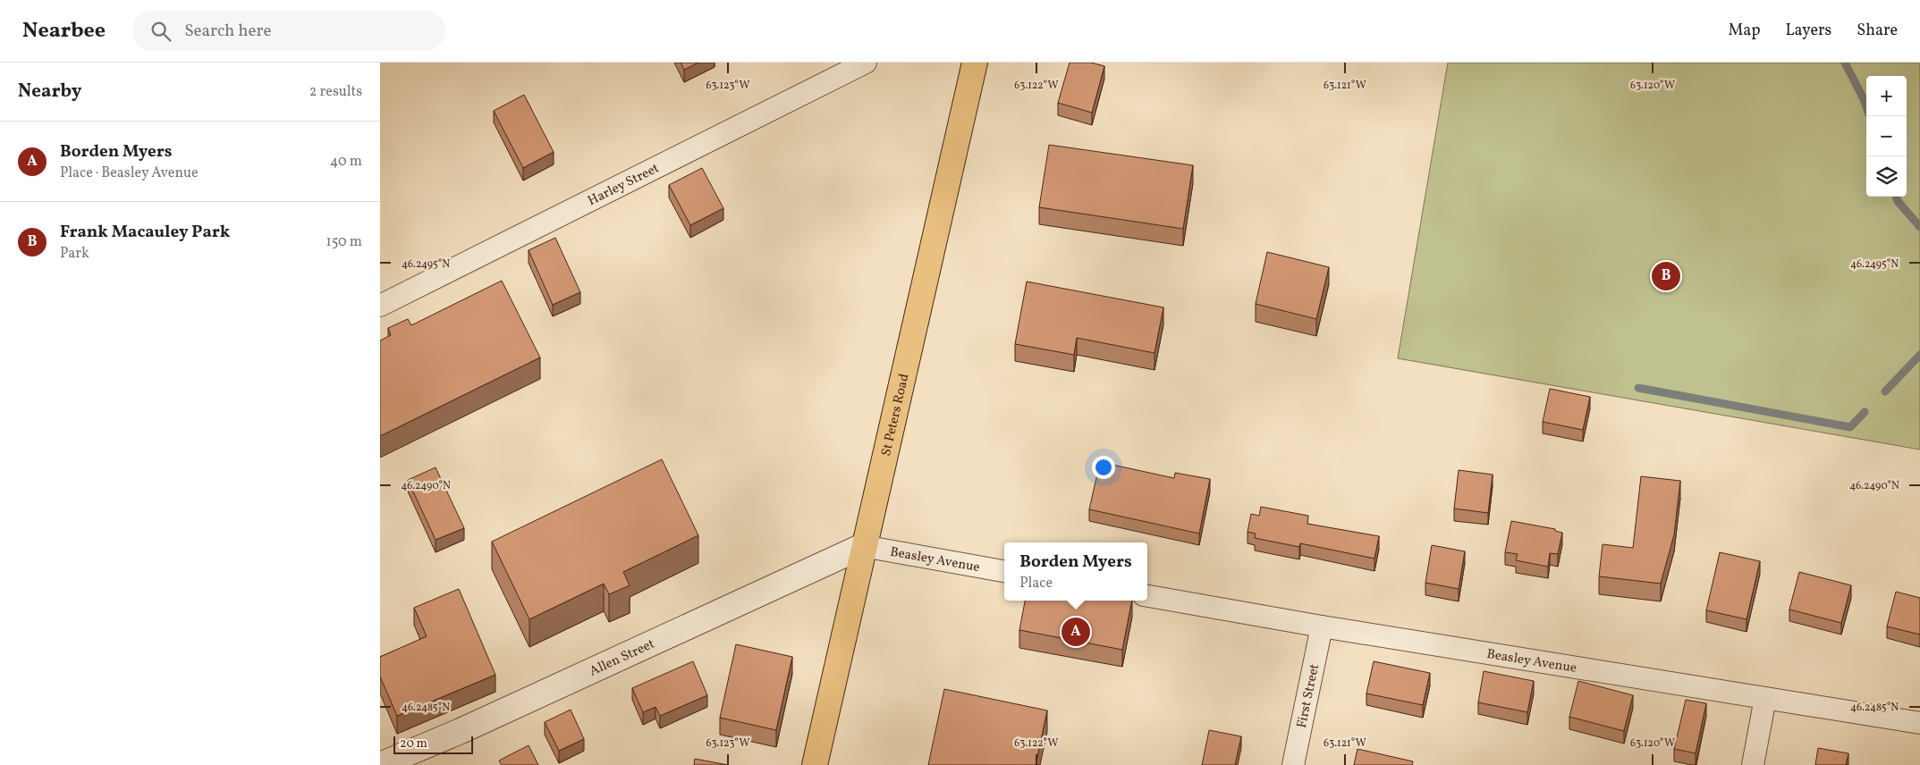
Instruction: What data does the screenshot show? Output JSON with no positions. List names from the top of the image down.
{
  "streets": {
    "main road": ["St Peters Road"],
    "street": [
      "Harley Street",
      "Beasley Avenue",
      "Allen Street",
      "First Street"
    ]
  },
  "crossings": [
    ["St Peters Road", "Beasley Avenue"],
    ["St Peters Road", "Allen Street"],
    ["Beasley Avenue", "Allen Street"],
    ["Beasley Avenue", "First Street"]
  ],
  "scale_bar": "20 m",
  "page": {
    "header": "Nearbee",
    "search": "Search here",
    "nav": ["Map", "Layers", "Share"],
    "heading": ["Nearby", "2 results"],
    "map_buttons": ["+", "−"],
    "list": [
      {
        "mark": "A",
        "name": "Borden Myers",
        "note": "Place · Beasley Avenue",
        "value": "40 m"
      },
      {
        "mark": "B",
        "name": "Frank Macauley Park",
        "note": "Park",
        "value": "150 m"
      }
    ],
    "pins": ["B", "A"],
    "popup": ["Borden Myers", "Place"],
    "scale": "20 m"
  },
  "coordinates": [
    "63.123°W",
    "63.122°W",
    "63.121°W",
    "63.120°W",
    "46.2495°N",
    "46.2490°N",
    "46.2485°N"
  ]
}
